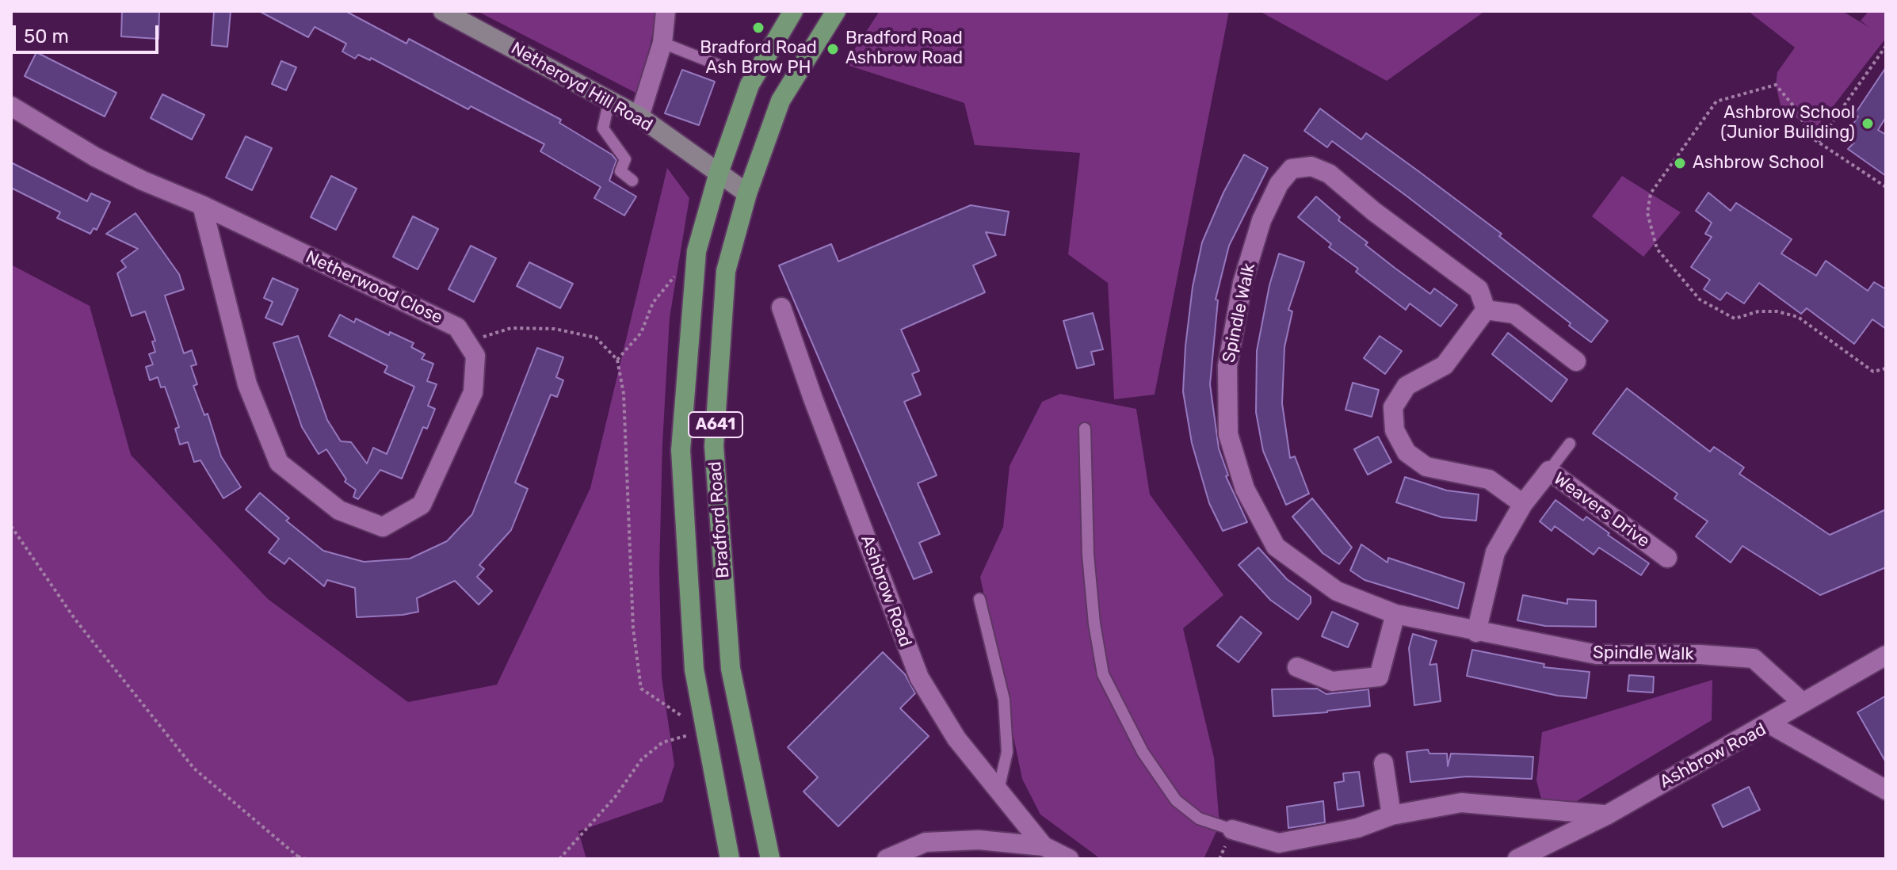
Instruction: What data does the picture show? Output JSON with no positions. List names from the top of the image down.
{
  "streets": {
    "main road": ["A641", "Bradford Road"],
    "street": [
      "Netheroyd Hill Road",
      "Netherwood Close",
      "Spindle Walk",
      "Weavers Drive",
      "Ashbrow Road"
    ]
  },
  "crossings": [
    ["Netheroyd Hill Road", "Bradford Road"],
    ["Spindle Walk", "Weavers Drive"]
  ],
  "places": [
    "Bradford Road Ash Brow PH",
    "Bradford Road Ashbrow Road",
    "Ashbrow School (Junior Building)",
    "Ashbrow School"
  ],
  "scale_bar": "50 m"
}
